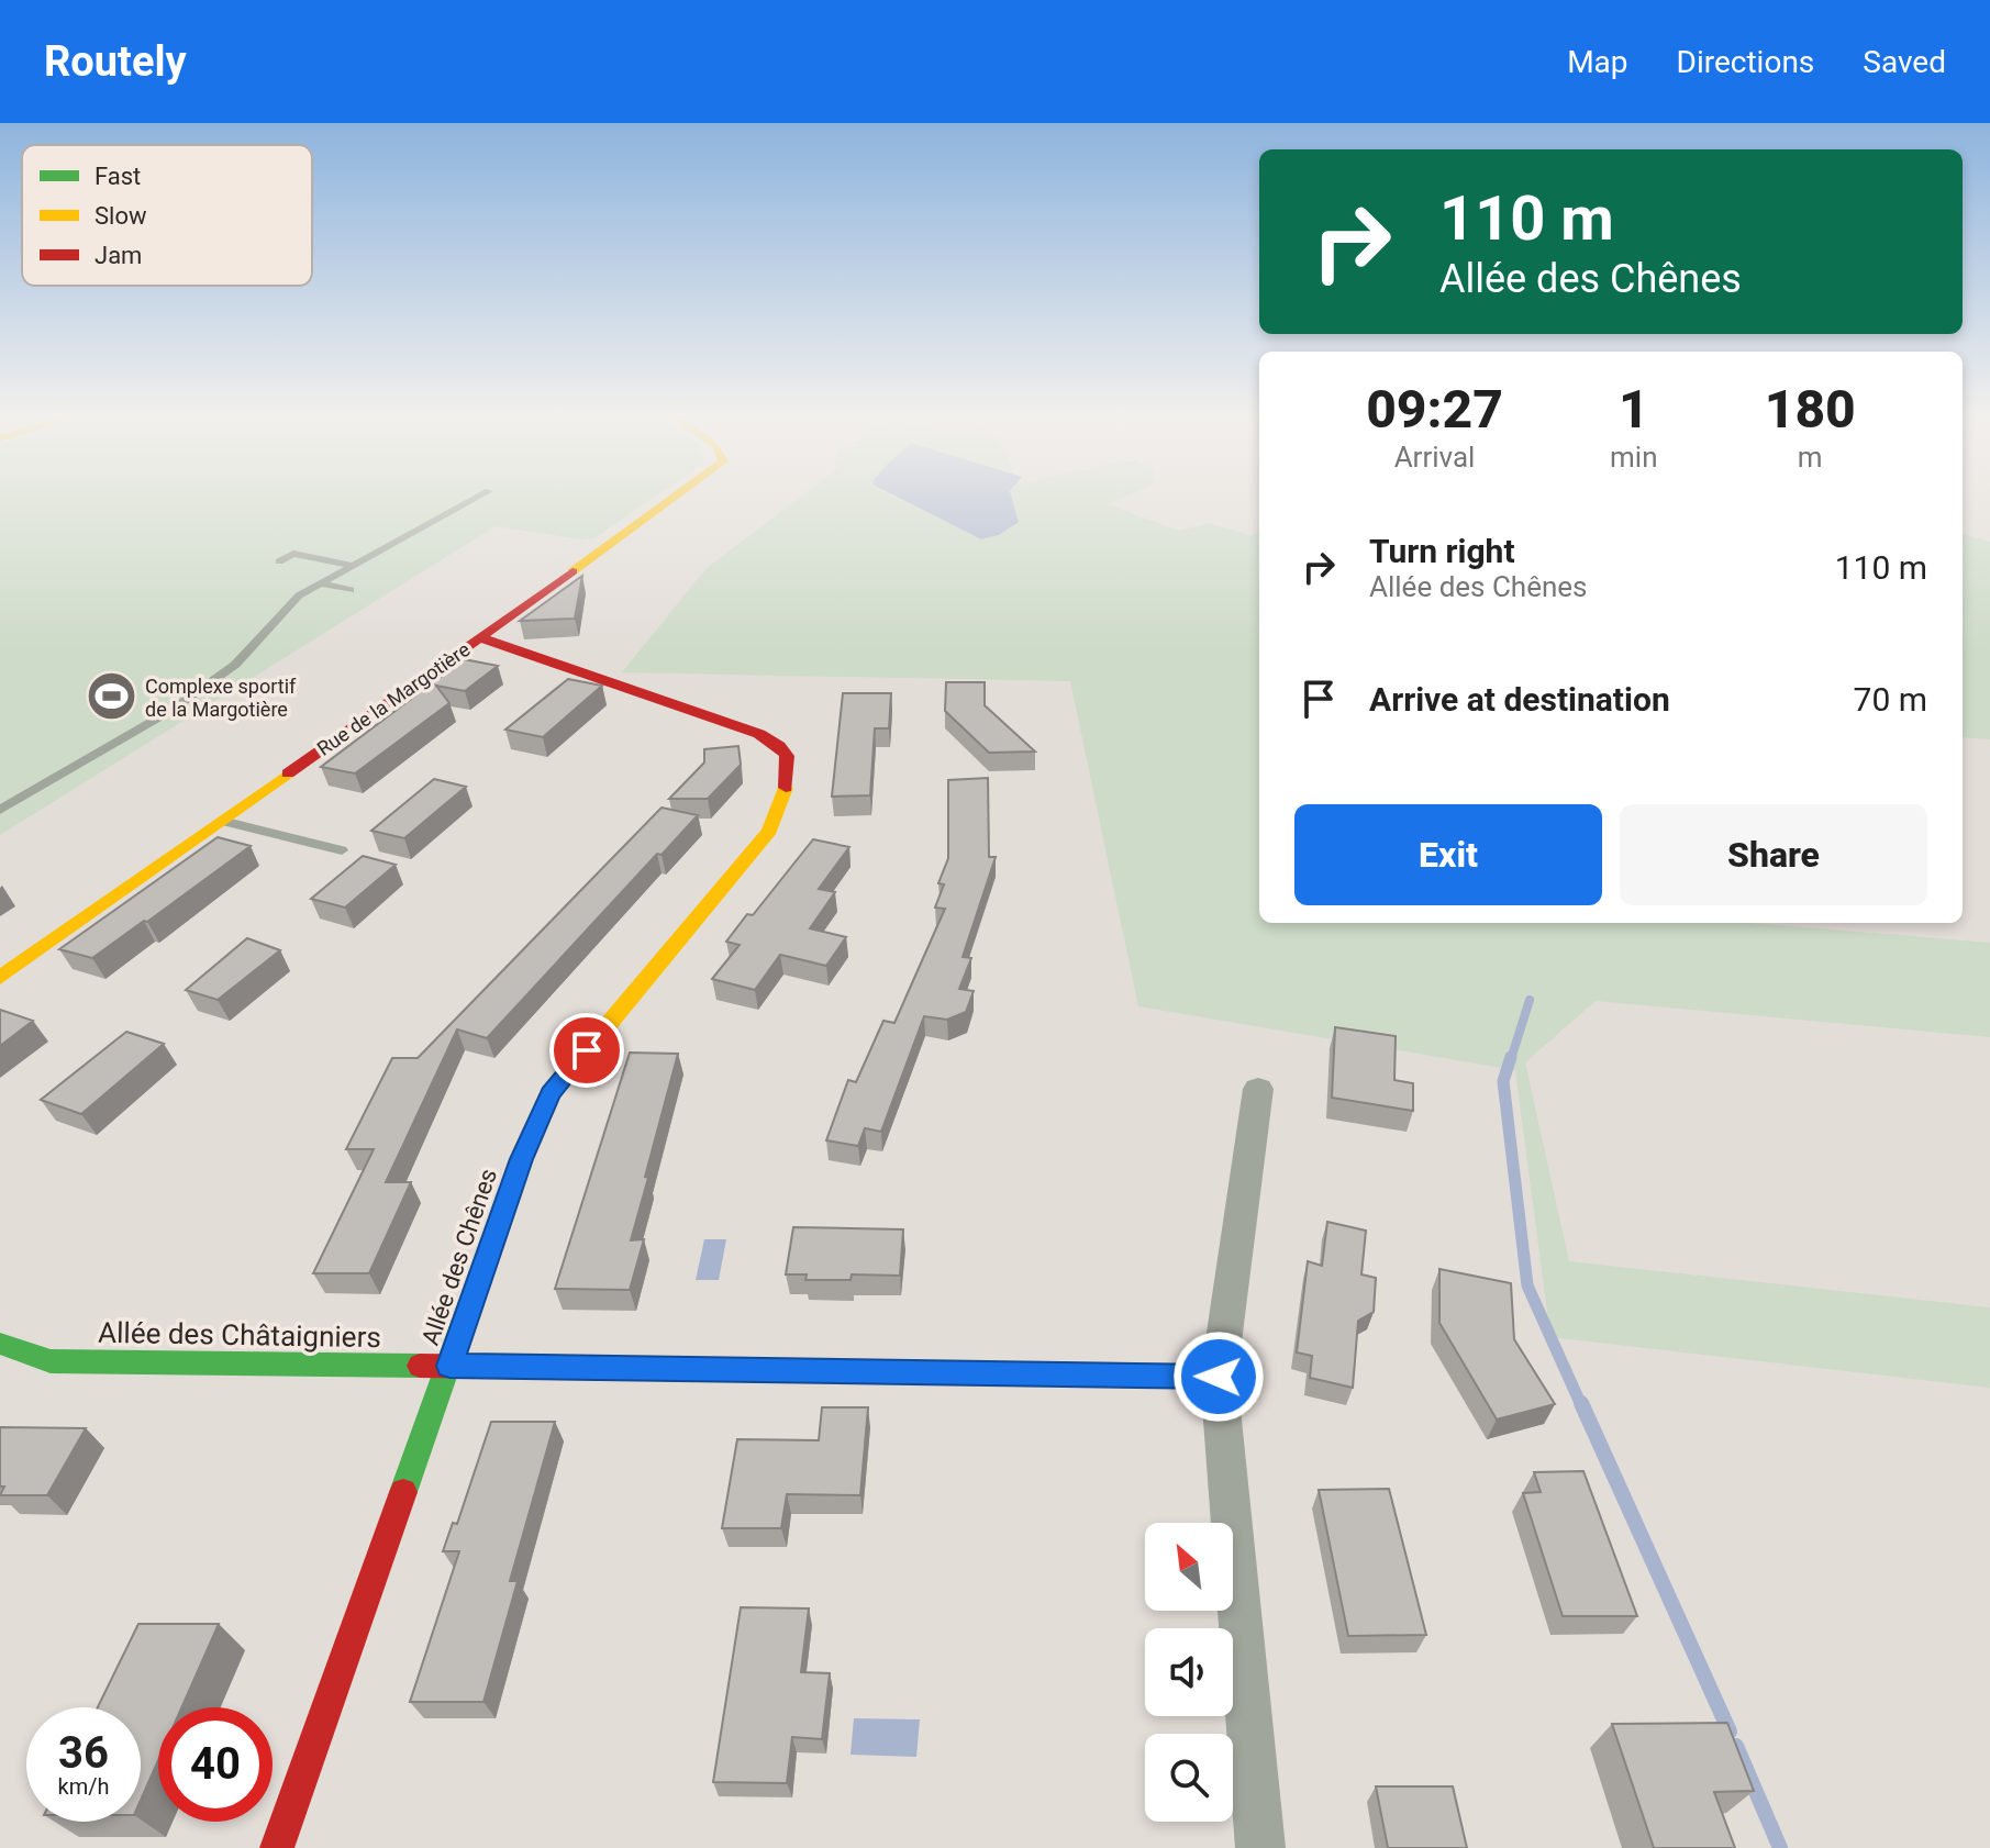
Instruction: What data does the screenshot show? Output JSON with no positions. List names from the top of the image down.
{
  "streets": {
    "street": ["Rue de la Margotière", "Allée des Chênes", "Allée des Châtaigniers"]
  },
  "crossings": [
    ["Rue de la Margotière", "Allée des Chênes"],
    ["Allée des Chênes", "Allée des Châtaigniers"]
  ],
  "places": {
    "sports": ["Complexe sportif de la Margotière"]
  },
  "legend": ["Fast", "Slow", "Jam"],
  "north": "top left",
  "page": {
    "header": "Routely",
    "nav": ["Map", "Directions", "Saved"],
    "turn": ["110 m", "Allée des Chênes"],
    "eta": [
      "09:27",
      "Arrival",
      "1",
      "min",
      "180",
      "m"
    ],
    "list": [
      {
        "name": "Turn right",
        "note": "Allée des Chênes",
        "value": "110 m"
      },
      {
        "name": "Arrive at destination",
        "value": "70 m"
      }
    ],
    "buttons": ["Exit", "Share"],
    "speed": "36 km/h",
    "limit": "40"
  }
}
